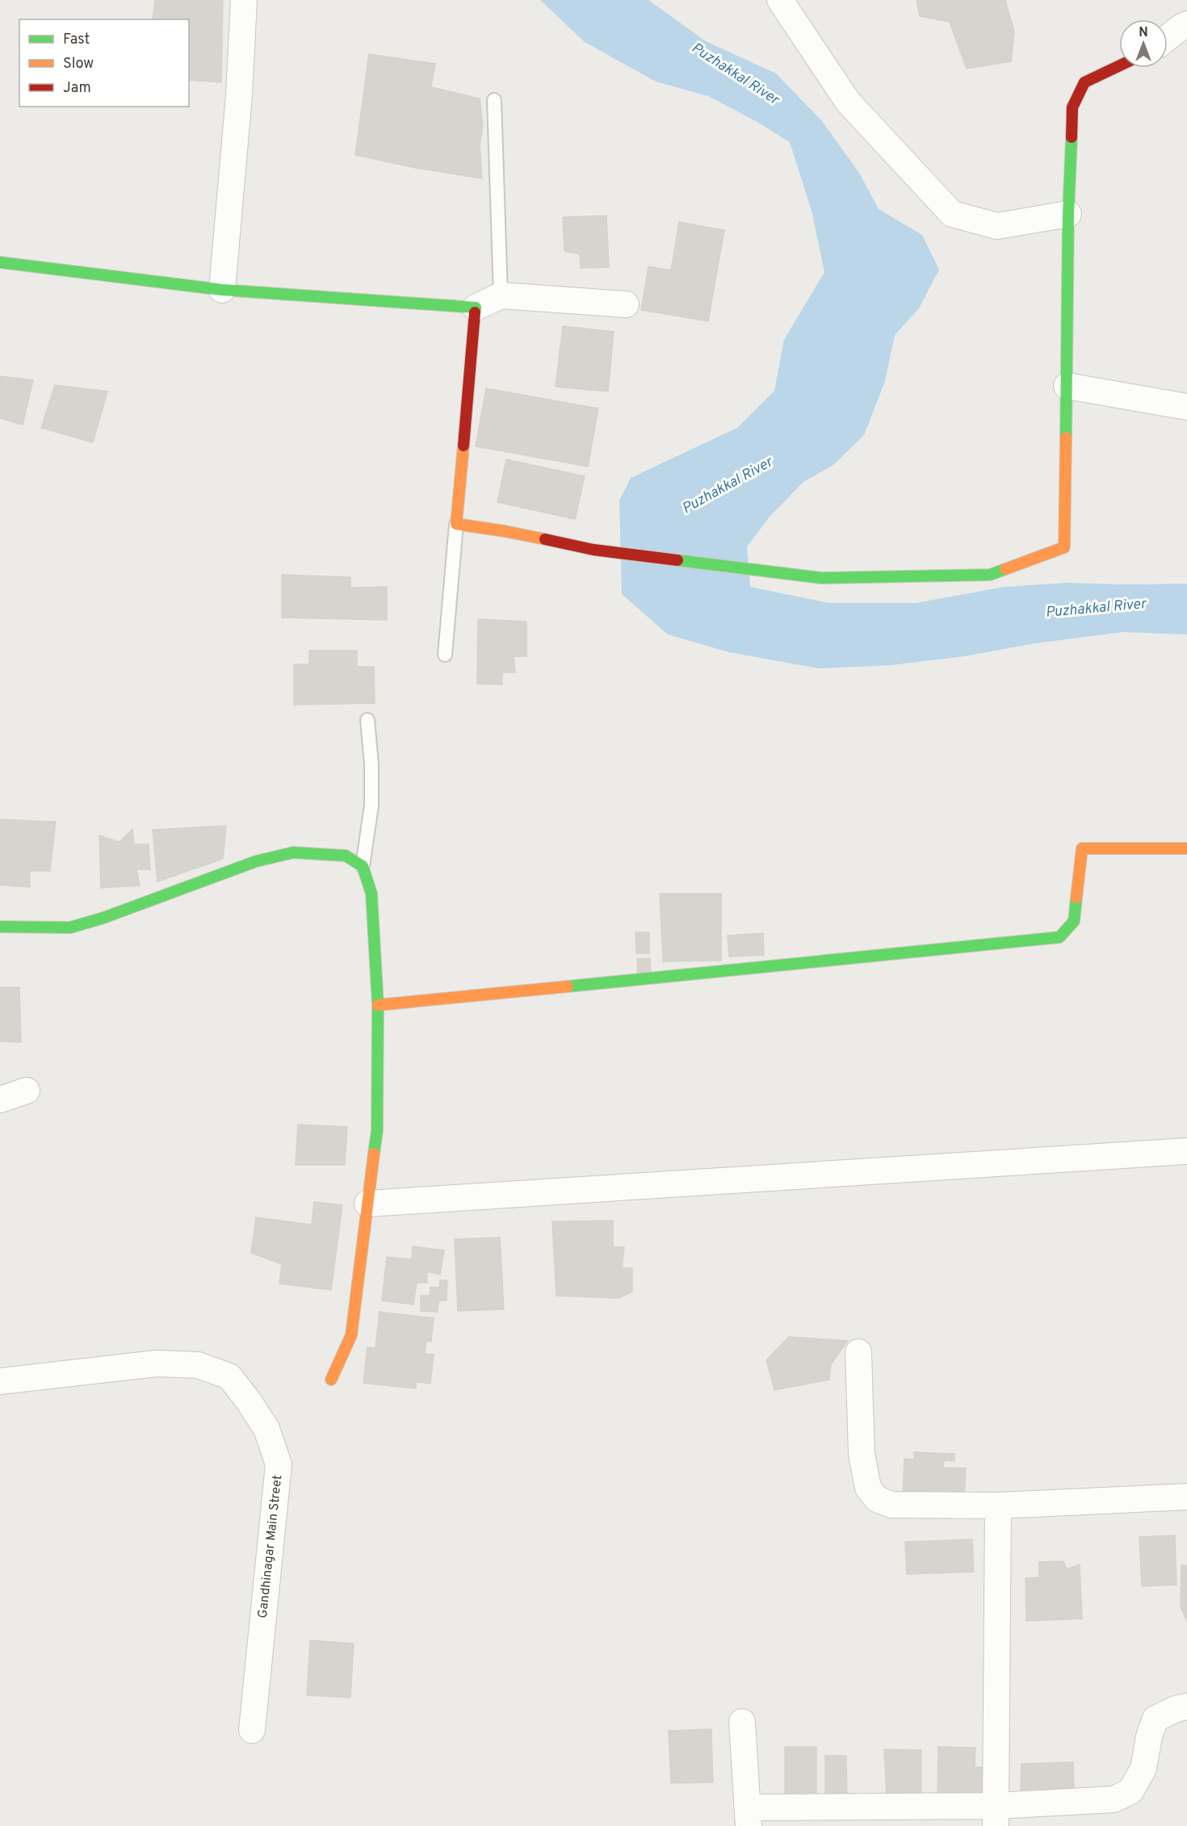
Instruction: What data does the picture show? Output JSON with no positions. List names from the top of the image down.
{
  "streets": {
    "street": ["Gandhinagar Main Street"]
  },
  "water": ["Puzhakkal River"],
  "legend": ["Fast", "Slow", "Jam"],
  "north": "top"
}
